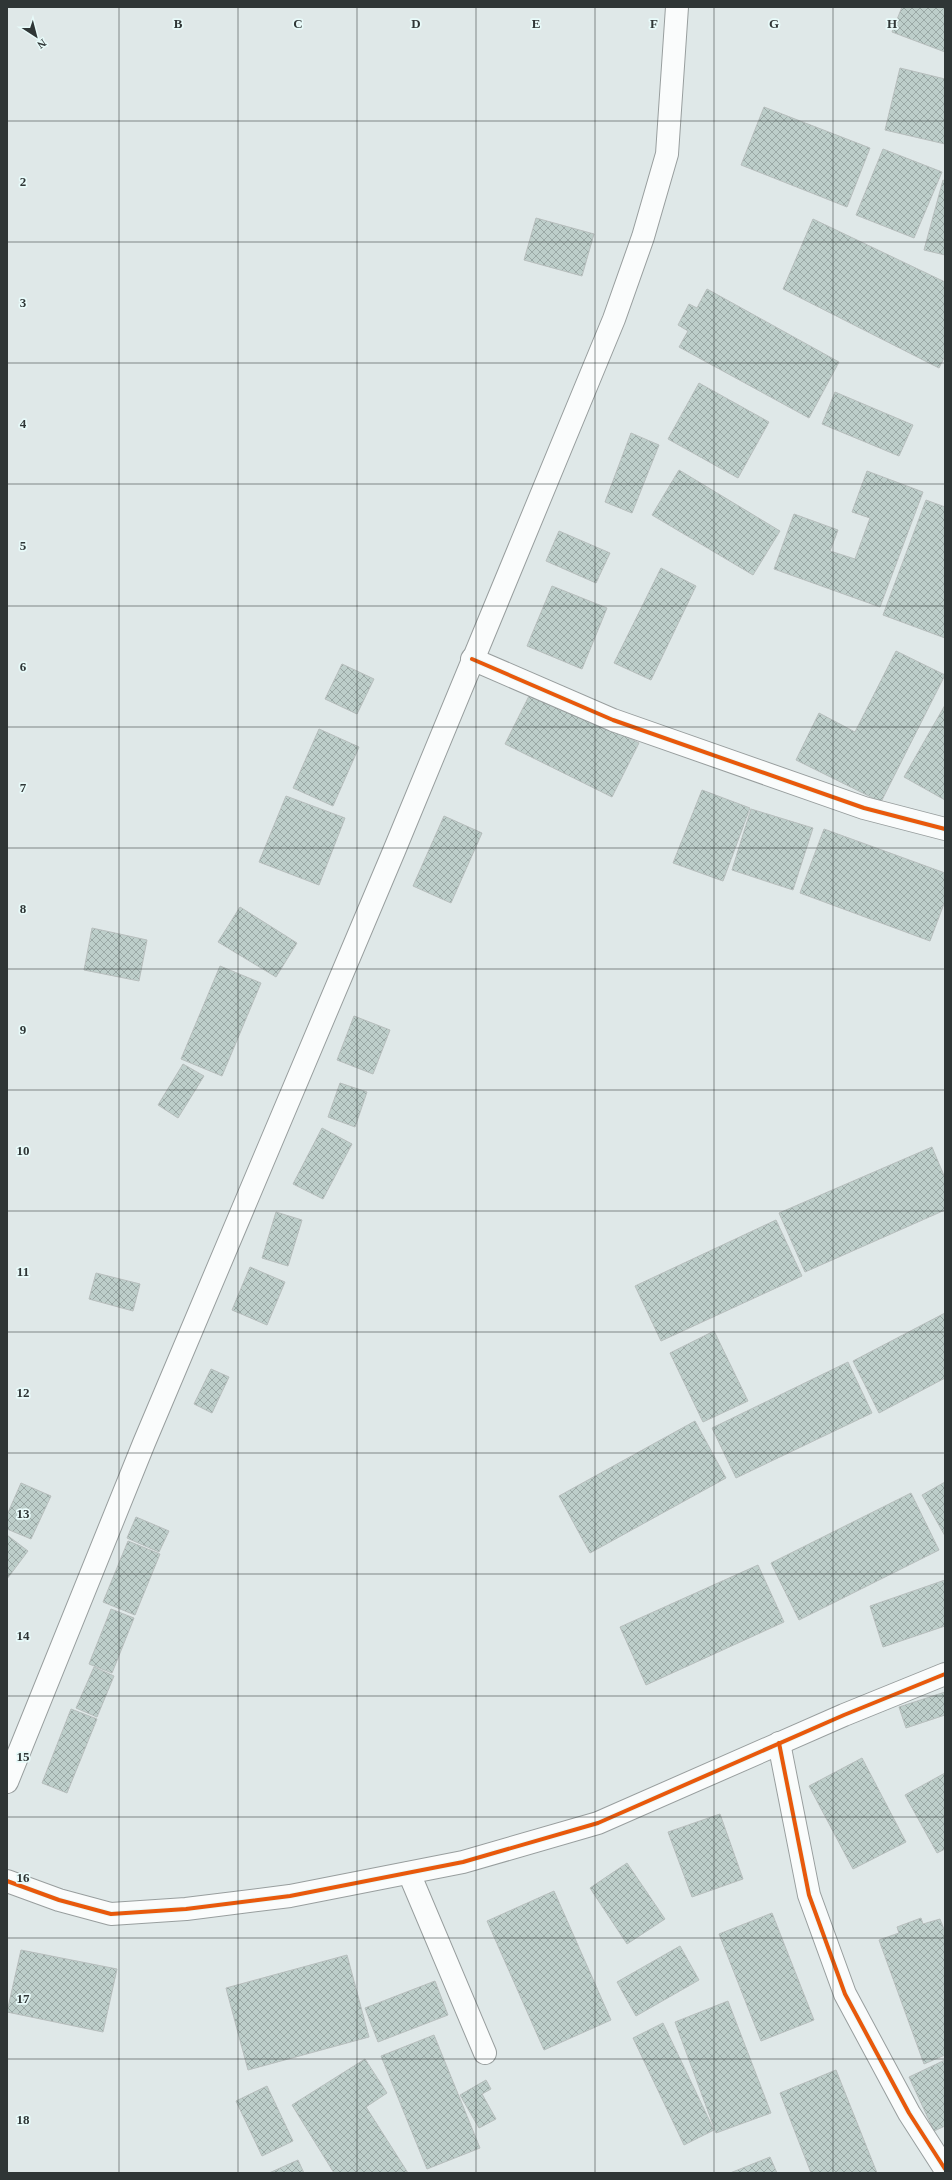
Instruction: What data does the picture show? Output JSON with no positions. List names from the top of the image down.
{
  "north": "bottom right",
  "grid": {
    "columns": [
      "B",
      "C",
      "D",
      "E",
      "F",
      "G",
      "H"
    ],
    "rows": [
      "2",
      "3",
      "4",
      "5",
      "6",
      "7",
      "8",
      "9",
      "10",
      "11",
      "12",
      "13",
      "14",
      "15",
      "16",
      "17",
      "18"
    ]
  }
}
